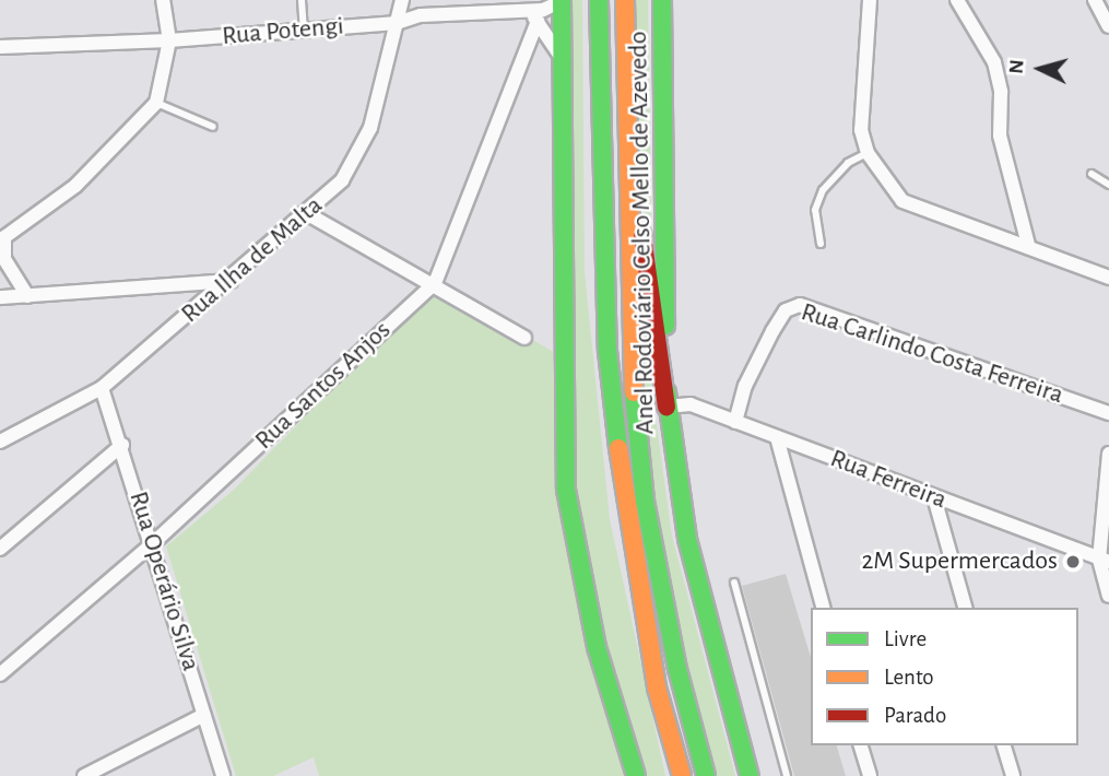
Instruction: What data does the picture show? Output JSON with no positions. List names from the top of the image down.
{
  "streets": {
    "main road": ["Anel Rodoviário Celso Mello de Azevedo"],
    "street": [
      "Rua Potengi",
      "Rua Ilha de Malta",
      "Rua Carlindo Costa Ferreira",
      "Rua Santos Anjos",
      "Rua Ferreira",
      "Rua Operário Silva"
    ]
  },
  "crossings": [
    ["Rua Potengi", "Rua Ilha de Malta"],
    ["Anel Rodoviário Celso Mello de Azevedo", "Rua Ferreira"],
    ["Rua Ilha de Malta", "Rua Operário Silva"],
    ["Rua Carlindo Costa Ferreira", "Rua Ferreira"],
    ["Rua Santos Anjos", "Rua Operário Silva"]
  ],
  "places": ["2M Supermercados"],
  "legend": ["Livre", "Lento", "Parado"],
  "north": "left"
}
